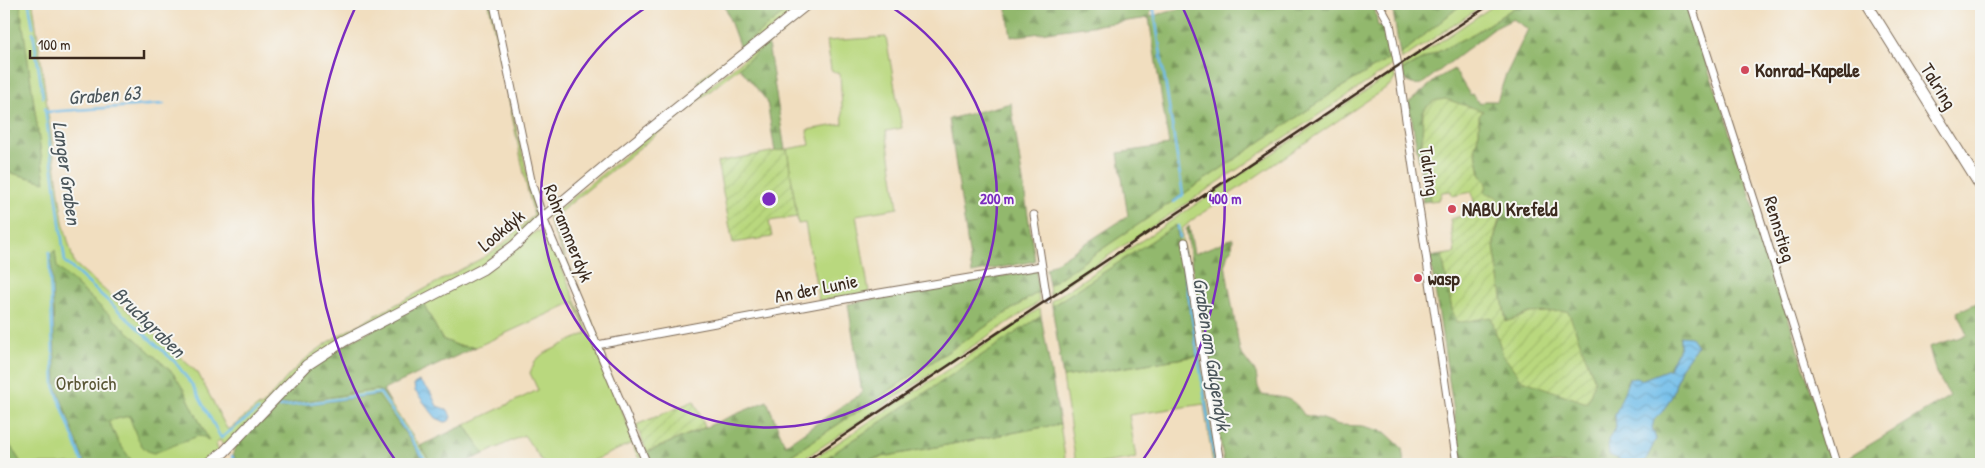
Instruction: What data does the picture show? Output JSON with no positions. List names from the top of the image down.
{
  "streets": {
    "street": [
      "Talring",
      "Rennstieg",
      "Lookdyk",
      "Rohrammerdyk",
      "An der Lunie"
    ]
  },
  "crossings": [
    ["Lookdyk", "Rohrammerdyk"],
    ["Rohrammerdyk", "An der Lunie"]
  ],
  "water": [
    "Graben 63",
    "Langer Graben",
    "Bruchgraben",
    "Graben am Galgendyk"
  ],
  "parks": ["Orbroich"],
  "places": ["Konrad-Kapelle", "NABU Krefeld", "wasp"],
  "scale_bar": "100 m",
  "rings": ["200 m", "400 m"]
}
